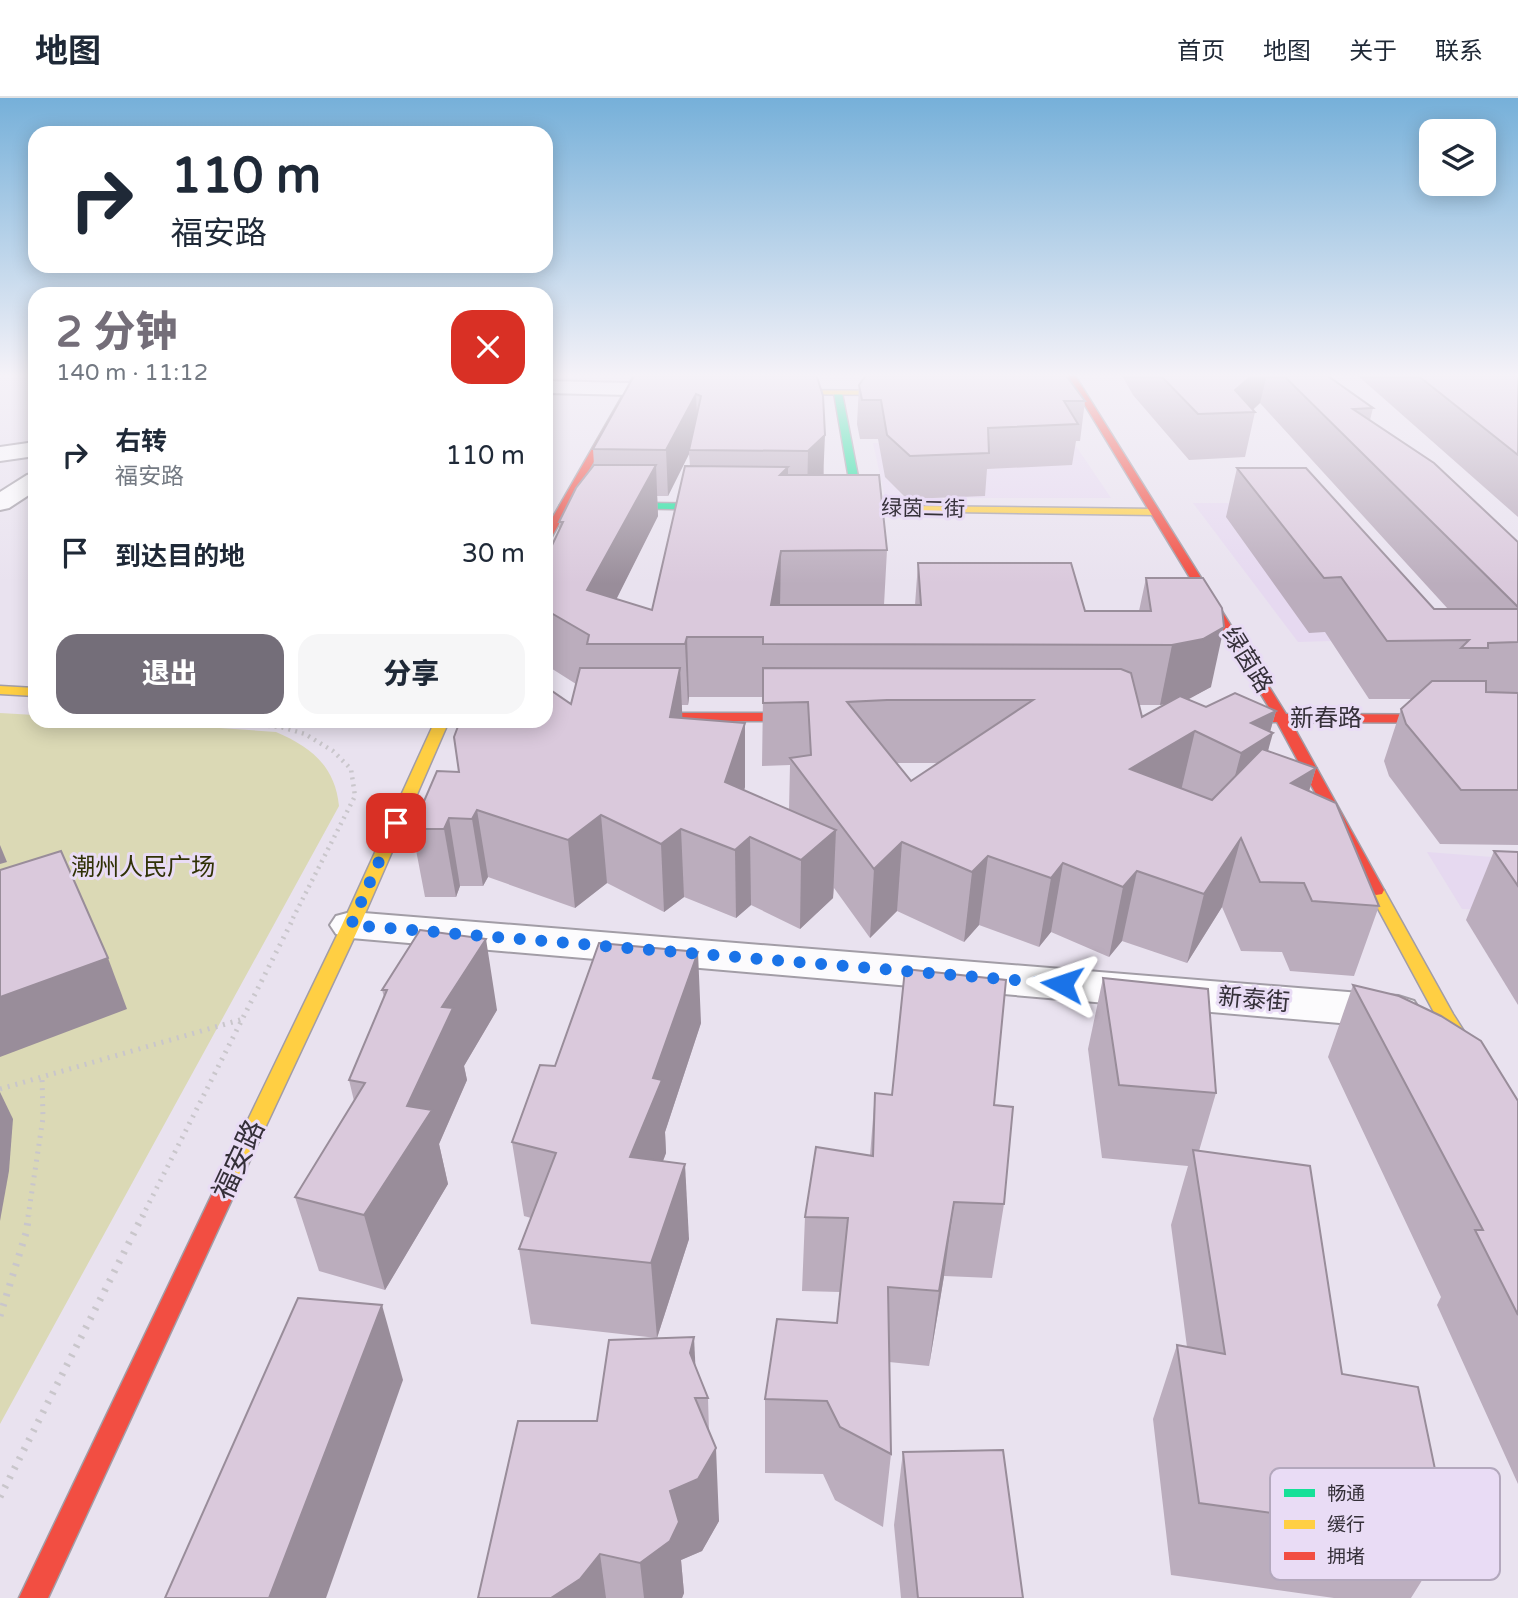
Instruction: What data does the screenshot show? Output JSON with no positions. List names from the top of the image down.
{
  "streets": {
    "street": [
      "绿茵二街",
      "绿茵路",
      "新春路",
      "新泰街",
      "福安路"
    ]
  },
  "crossings": [
    ["绿茵二街", "绿茵路"],
    ["绿茵路", "新春路"],
    ["绿茵路", "新泰街"],
    ["新泰街", "福安路"]
  ],
  "parks": ["潮州人民广场"],
  "legend": ["畅通", "缓行", "拥堵"],
  "page": {
    "header": "地图",
    "nav": [
      "首页",
      "地图",
      "关于",
      "联系"
    ],
    "turn": ["110 m", "福安路"],
    "heading": ["2 分钟", "140 m · 11:12"],
    "list": [
      {
        "name": "右转",
        "note": "福安路",
        "value": "110 m"
      },
      {
        "name": "到达目的地",
        "value": "30 m"
      }
    ],
    "buttons": ["退出", "分享"]
  }
}
